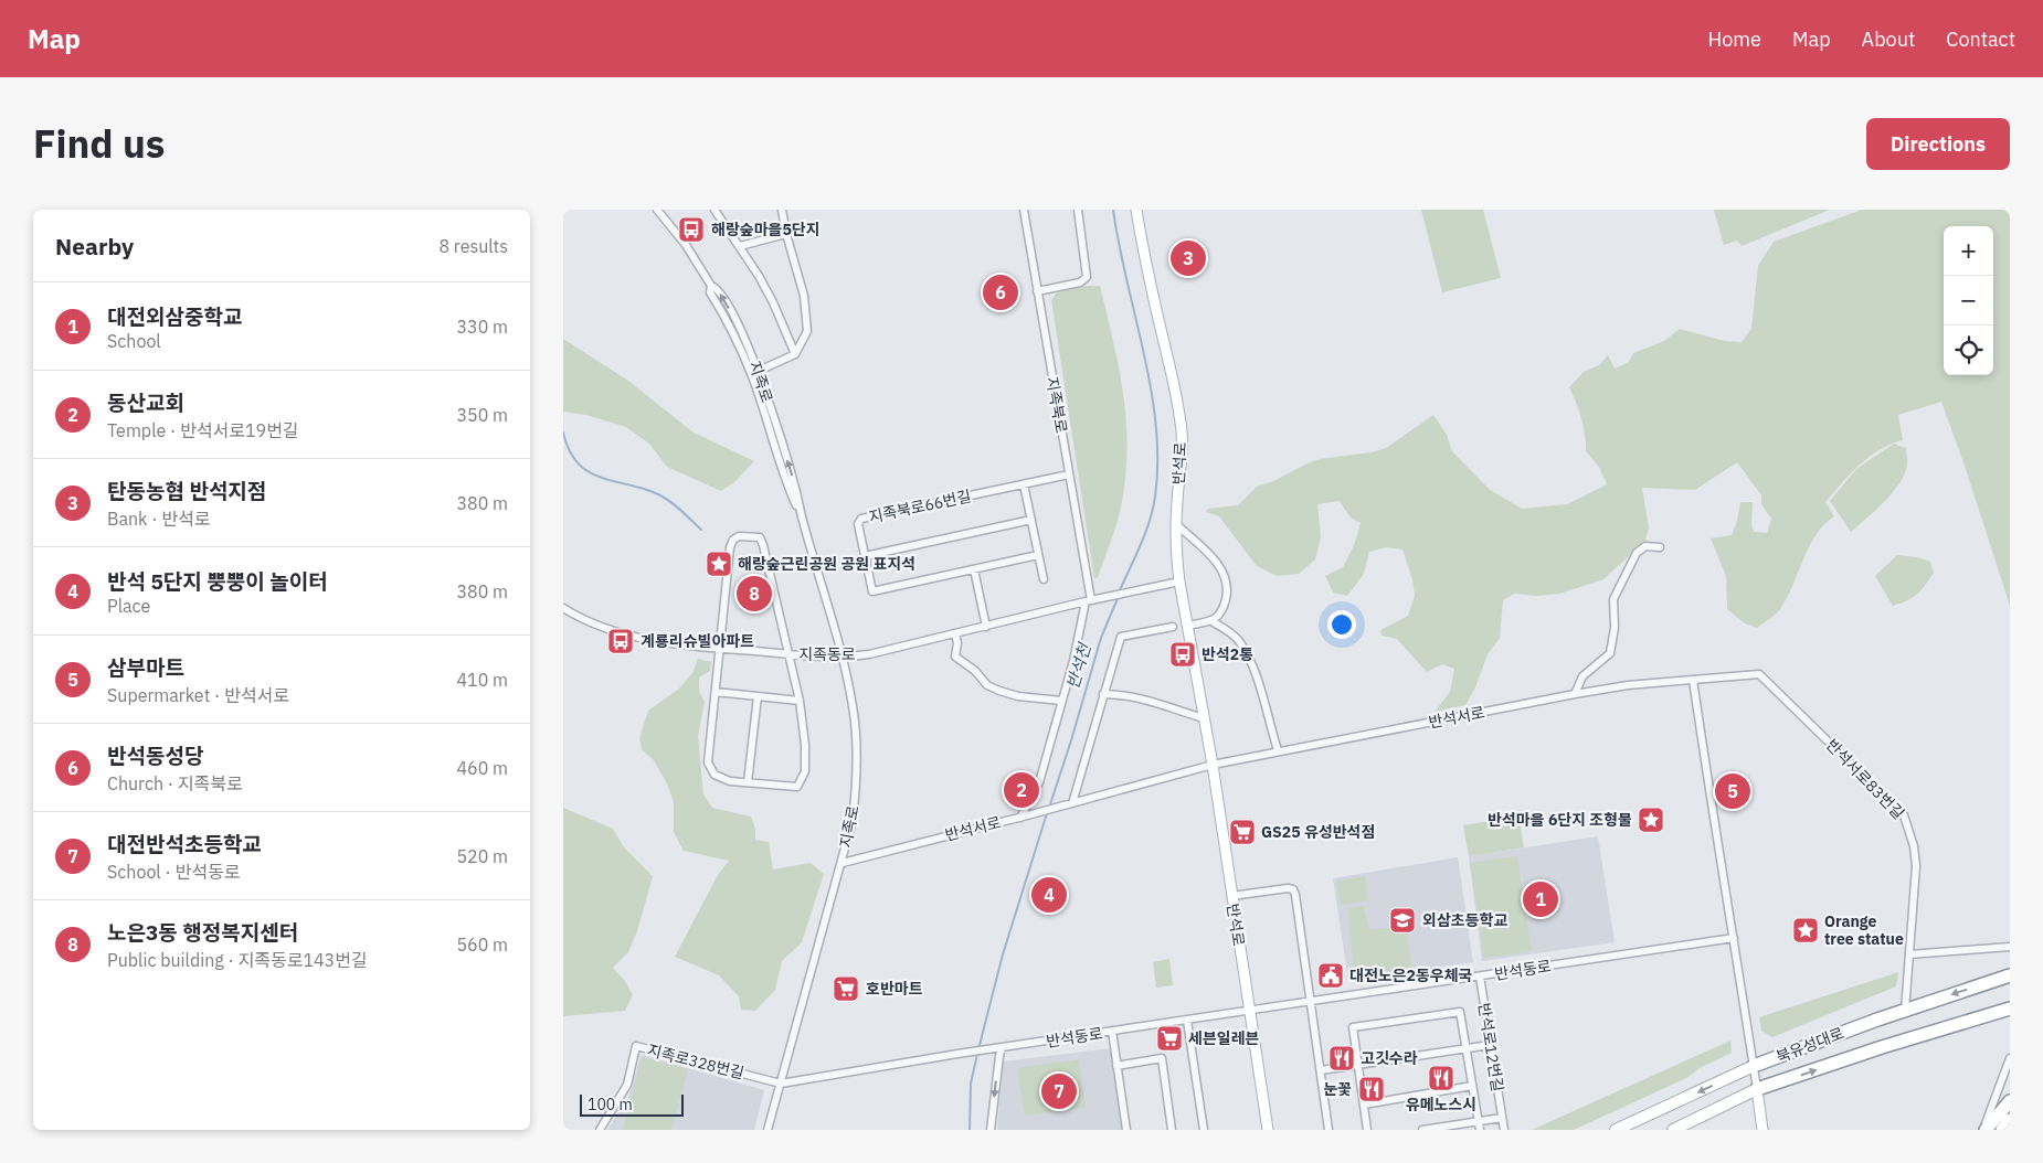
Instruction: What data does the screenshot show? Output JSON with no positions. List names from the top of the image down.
{
  "streets": {
    "highway": ["북유성대로"],
    "street": [
      "지족로",
      "지족북로",
      "반석로",
      "지족북로66번길",
      "지족동로",
      "반석서로",
      "반석서로83번길",
      "반석동로",
      "반석로12번길",
      "지족로328번길"
    ]
  },
  "crossings": [
    ["지족로", "지족동로"],
    ["지족로", "반석서로"],
    ["지족로", "반석동로"],
    ["지족로", "지족로328번길"],
    ["지족북로", "지족북로66번길"],
    ["지족북로", "지족동로"],
    ["반석로", "지족동로"],
    ["반석로", "반석서로"],
    ["반석로", "반석동로"],
    ["반석서로", "반석서로83번길"],
    ["반석서로83번길", "북유성대로"],
    ["반석동로", "반석로12번길"],
    ["반석동로", "지족로328번길"]
  ],
  "water": ["반석천"],
  "places": {
    "bus stop": ["해랑숲마을5단지", "계룡리슈빌아파트", "반석2통"],
    "place": ["해랑숲근린공원 공원 표지석", "반석마을 6단지 조형물", "Orange tree statue"],
    "supermarket": ["GS25 유성반석점", "호반마트", "세븐일레븐"],
    "school or university": ["외삼초등학교"],
    "public building": ["대전노은2동우체국"],
    "restaurant": ["고깃수라", "유메노스시", "눈꽃"]
  },
  "scale_bar": "100 m",
  "page": {
    "header": "Map",
    "nav": [
      "Home",
      "Map",
      "About",
      "Contact"
    ],
    "title": "Find us",
    "buttons": "Directions",
    "heading": ["Nearby", "8 results"],
    "map_buttons": ["+", "−"],
    "pins": [
      "3",
      "6",
      "8",
      "2",
      "5",
      "4",
      "1",
      "7"
    ],
    "list": [
      {
        "mark": "1",
        "name": "대전외삼중학교",
        "note": "School",
        "value": "330 m"
      },
      {
        "mark": "2",
        "name": "동산교회",
        "note": "Temple · 반석서로19번길",
        "value": "350 m"
      },
      {
        "mark": "3",
        "name": "탄동농협 반석지점",
        "note": "Bank · 반석로",
        "value": "380 m"
      },
      {
        "mark": "4",
        "name": "반석 5단지 뿡뿡이 놀이터",
        "note": "Place",
        "value": "380 m"
      },
      {
        "mark": "5",
        "name": "삼부마트",
        "note": "Supermarket · 반석서로",
        "value": "410 m"
      },
      {
        "mark": "6",
        "name": "반석동성당",
        "note": "Church · 지족북로",
        "value": "460 m"
      },
      {
        "mark": "7",
        "name": "대전반석초등학교",
        "note": "School · 반석동로",
        "value": "520 m"
      },
      {
        "mark": "8",
        "name": "노은3동 행정복지센터",
        "note": "Public building · 지족동로143번길",
        "value": "560 m"
      }
    ],
    "scale": "100 m"
  }
}
